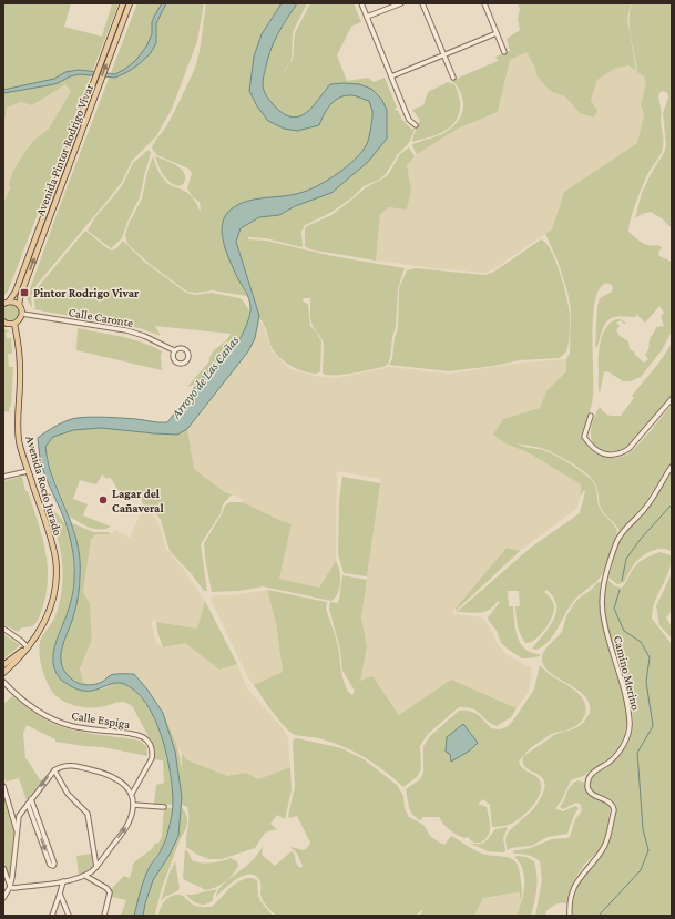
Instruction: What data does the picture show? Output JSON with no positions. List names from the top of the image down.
{
  "streets": {
    "main road": ["Avenida Pintor Rodrigo Vivar", "Avenida Rocío Jurado"],
    "street": ["Calle Caronte", "Camino Merino", "Calle Espiga"]
  },
  "water": ["Arroyo de Las Cañas"],
  "places": {
    "transit": ["Pintor Rodrigo Vivar"],
    "other": ["Lagar del Cañaveral"]
  }
}
